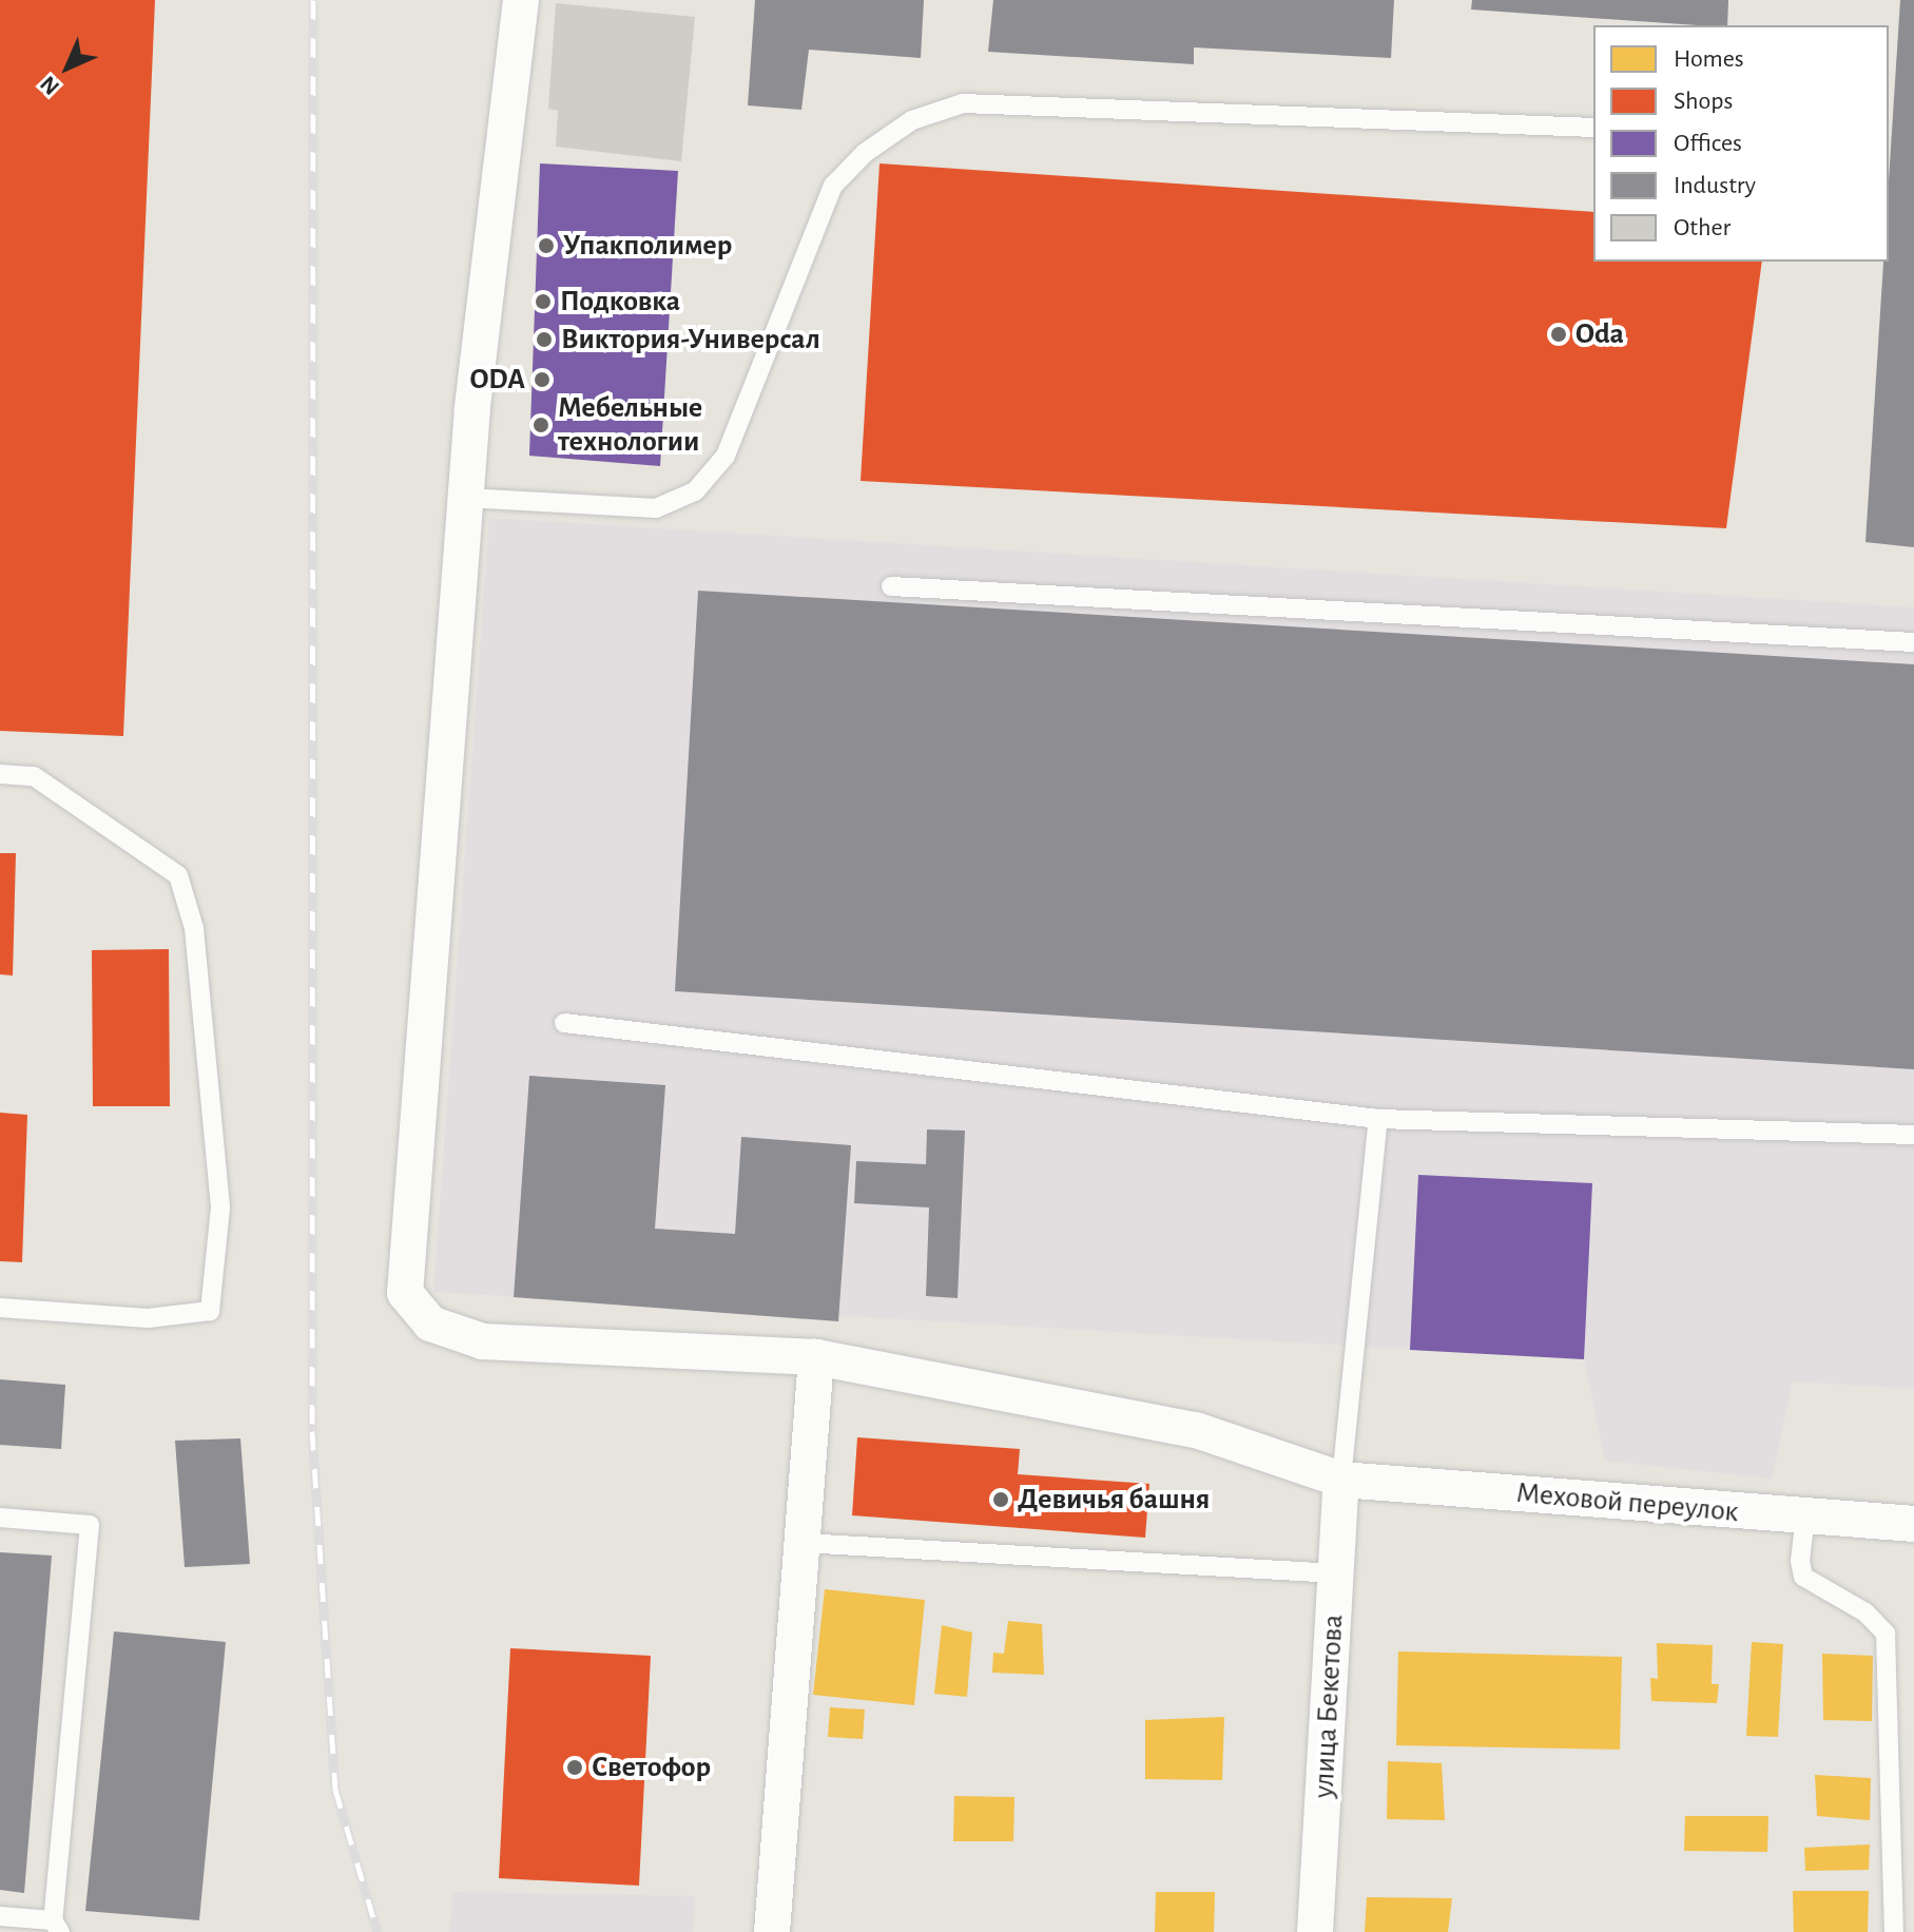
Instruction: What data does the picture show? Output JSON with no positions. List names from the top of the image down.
{
  "streets": {
    "street": ["Меховой переулок", "улица Бекетова"]
  },
  "crossings": [
    ["Меховой переулок", "улица Бекетова"]
  ],
  "places": [
    "Упакполимер",
    "Подковка",
    "Oda",
    "Виктория-Универсал",
    "ODA",
    "Мебельные технологии",
    "Девичья башня",
    "Светофор"
  ],
  "legend": [
    "Homes",
    "Shops",
    "Offices",
    "Industry",
    "Other"
  ],
  "north": "bottom left"
}
